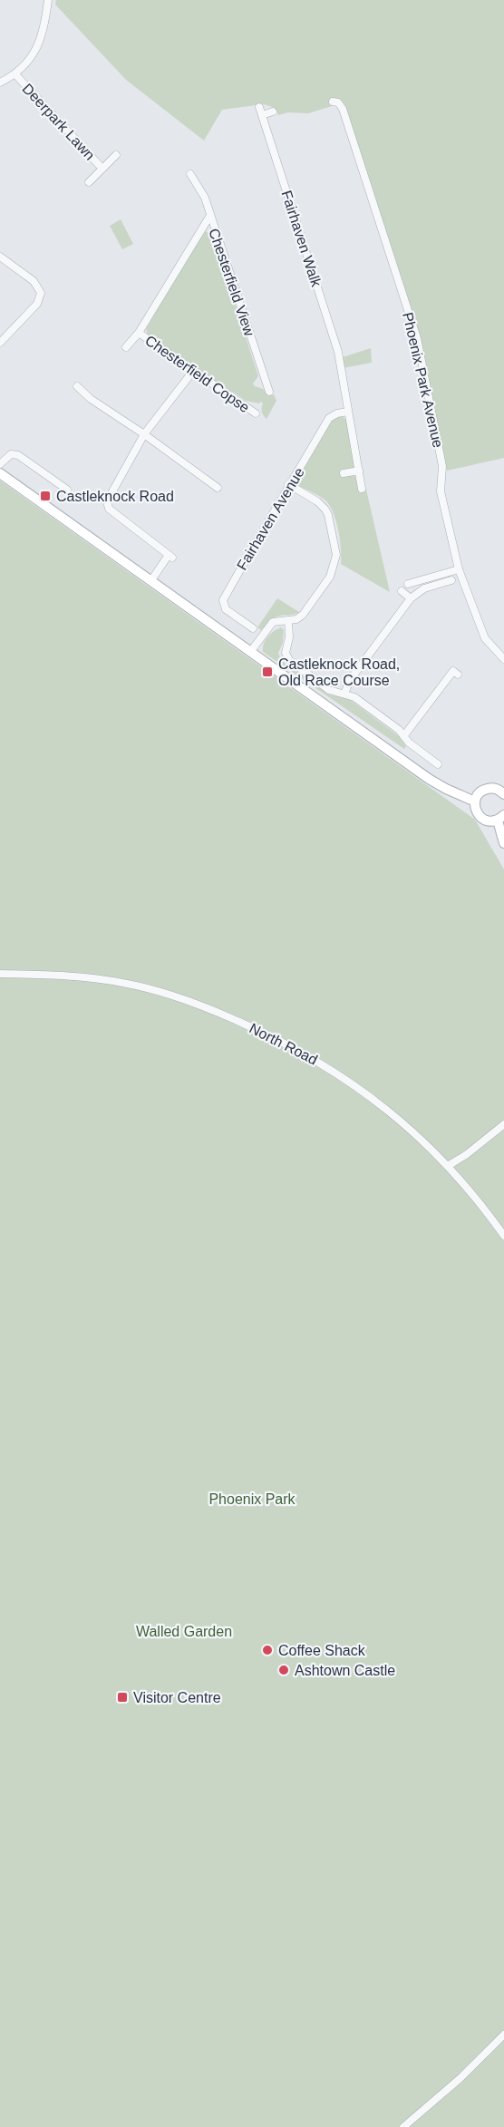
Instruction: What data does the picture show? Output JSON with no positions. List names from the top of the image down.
{
  "streets": {
    "street": [
      "Deerpark Lawn",
      "Fairhaven Walk",
      "Chesterfield View",
      "Chesterfield Copse",
      "Phoenix Park Avenue",
      "Fairhaven Avenue",
      "North Road"
    ]
  },
  "crossings": [
    ["Fairhaven Walk", "Fairhaven Avenue"]
  ],
  "parks": ["Phoenix Park", "Walled Garden"],
  "places": {
    "transit": ["Castleknock Road", "Castleknock Road, Old Race Course", "Visitor Centre"],
    "other": ["Coffee Shack", "Ashtown Castle"]
  }
}
